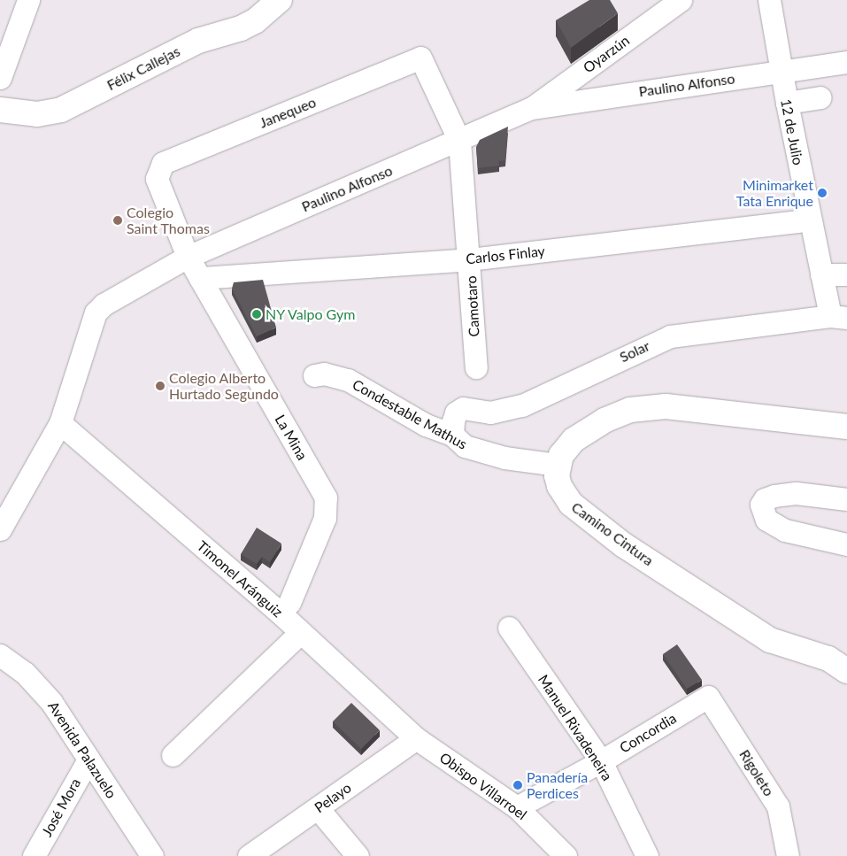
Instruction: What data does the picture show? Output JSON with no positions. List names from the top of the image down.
{
  "streets": {
    "main road": ["Félix Callejas", "Camino Cintura"],
    "street": [
      "Oyarzún",
      "Paulino Alfonso",
      "Janequeo",
      "12 de Julio",
      "Carlos Finlay",
      "Camotaro",
      "Solar",
      "Condestable Mathus",
      "La Mina",
      "Timonel Aránguiz",
      "Manuel Rivadeneira",
      "Concordia",
      "Avenida Palazuelo",
      "Rigoleto",
      "Obispo Villarroel",
      "Pelayo",
      "José Mora"
    ]
  },
  "crossings": [
    ["Oyarzún", "Paulino Alfonso"],
    ["Paulino Alfonso", "Janequeo"],
    ["Paulino Alfonso", "12 de Julio"],
    ["Paulino Alfonso", "Camotaro"],
    ["Paulino Alfonso", "La Mina"],
    ["Paulino Alfonso", "Timonel Aránguiz"],
    ["Janequeo", "Camotaro"],
    ["Janequeo", "La Mina"],
    ["12 de Julio", "Carlos Finlay"],
    ["12 de Julio", "Solar"],
    ["Carlos Finlay", "Camotaro"],
    ["Carlos Finlay", "La Mina"],
    ["Solar", "Condestable Mathus"],
    ["Condestable Mathus", "Camino Cintura"],
    ["Timonel Aránguiz", "Obispo Villarroel"],
    ["Timonel Aránguiz", "Pelayo"],
    ["Manuel Rivadeneira", "Concordia"],
    ["Concordia", "Rigoleto"],
    ["Concordia", "Obispo Villarroel"],
    ["Avenida Palazuelo", "José Mora"],
    ["Obispo Villarroel", "Pelayo"]
  ],
  "places": [
    "Minimarket Tata Enrique",
    "Colegio Saint Thomas",
    "NY Valpo Gym",
    "Colegio Alberto Hurtado Segundo",
    "Panadería Perdices"
  ]
}
